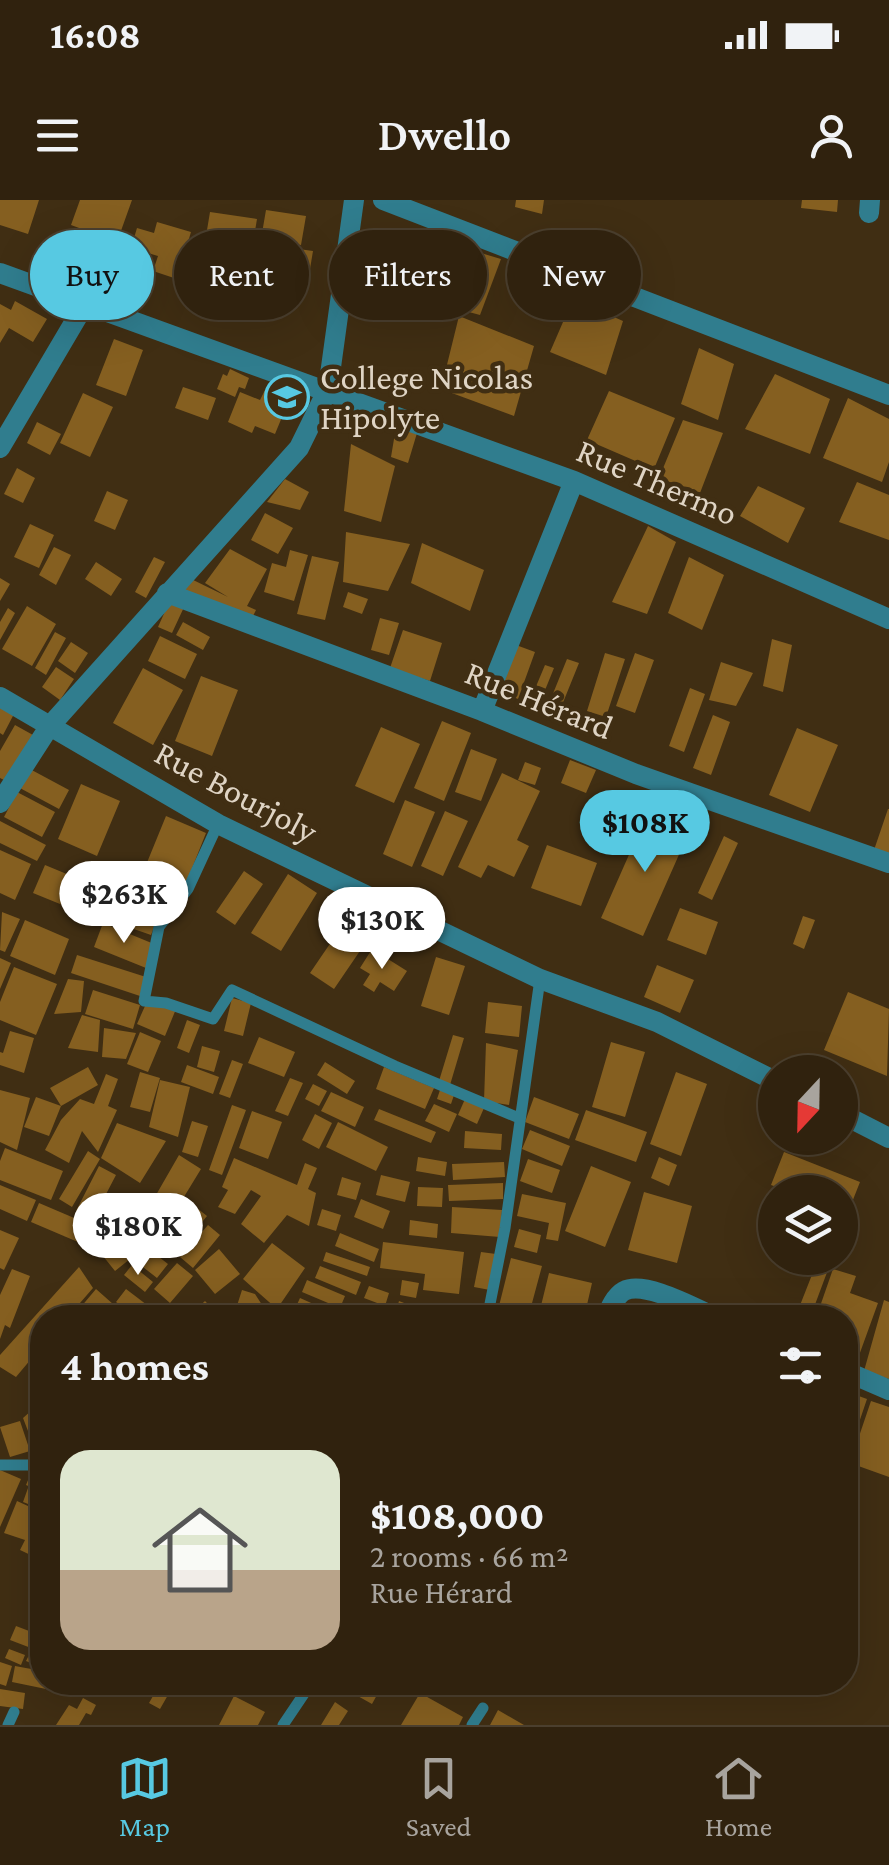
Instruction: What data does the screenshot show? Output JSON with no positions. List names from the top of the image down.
{
  "streets": {
    "street": ["Rue Thermo", "Rue Hérard", "Rue Bourjoly"]
  },
  "places": {
    "school or university": ["College Nicolas Hipolyte"]
  },
  "north": "bottom",
  "page": {
    "status": "16:08",
    "header": "Dwello",
    "chip": [
      "Buy",
      "Rent",
      "Filters",
      "New"
    ],
    "price": [
      "$108K",
      "$263K",
      "$130K",
      "$180K"
    ],
    "heading": "4 homes",
    "list": [
      {
        "name": "$108,000",
        "note": "2 rooms · 66 m² · Rue Hérard"
      }
    ],
    "tabs": ["Map", "Saved", "Home"]
  }
}
